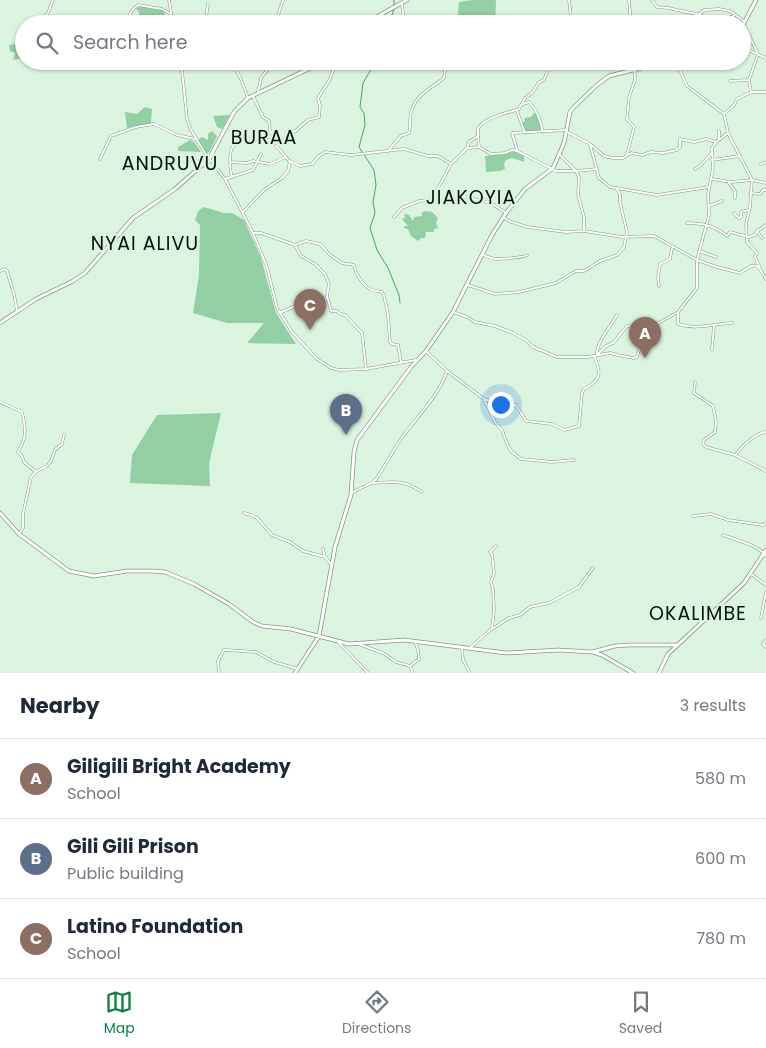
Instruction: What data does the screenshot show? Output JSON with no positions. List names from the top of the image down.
{
  "districts": [
    "BURAA",
    "ANDRUVU",
    "JIAKOYIA",
    "NYAI ALIVU",
    "OKALIMBE"
  ],
  "page": {
    "search": "Search here",
    "pins": ["C", "A", "B"],
    "heading": ["Nearby", "3 results"],
    "list": [
      {
        "mark": "A",
        "name": "Giligili Bright Academy",
        "note": "School",
        "value": "580 m"
      },
      {
        "mark": "B",
        "name": "Gili Gili Prison",
        "note": "Public building",
        "value": "600 m"
      },
      {
        "mark": "C",
        "name": "Latino Foundation",
        "note": "School",
        "value": "780 m"
      }
    ],
    "nav": ["Map", "Directions", "Saved"]
  }
}
